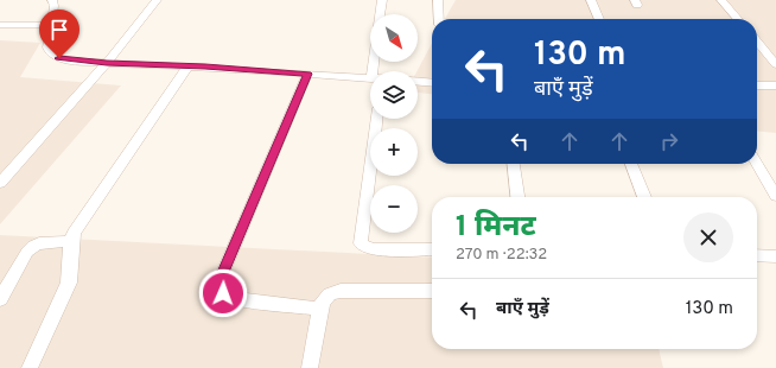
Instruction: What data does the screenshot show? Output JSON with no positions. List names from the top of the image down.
{
  "north": "bottom right",
  "page": {
    "map_buttons": ["+", "−"],
    "turn": ["130 m", "बाएँ मुड़ें"],
    "heading": ["1 मिनट", "270 m · 22:32"],
    "list": [
      {
        "name": "बाएँ मुड़ें",
        "value": "130 m"
      }
    ]
  }
}
